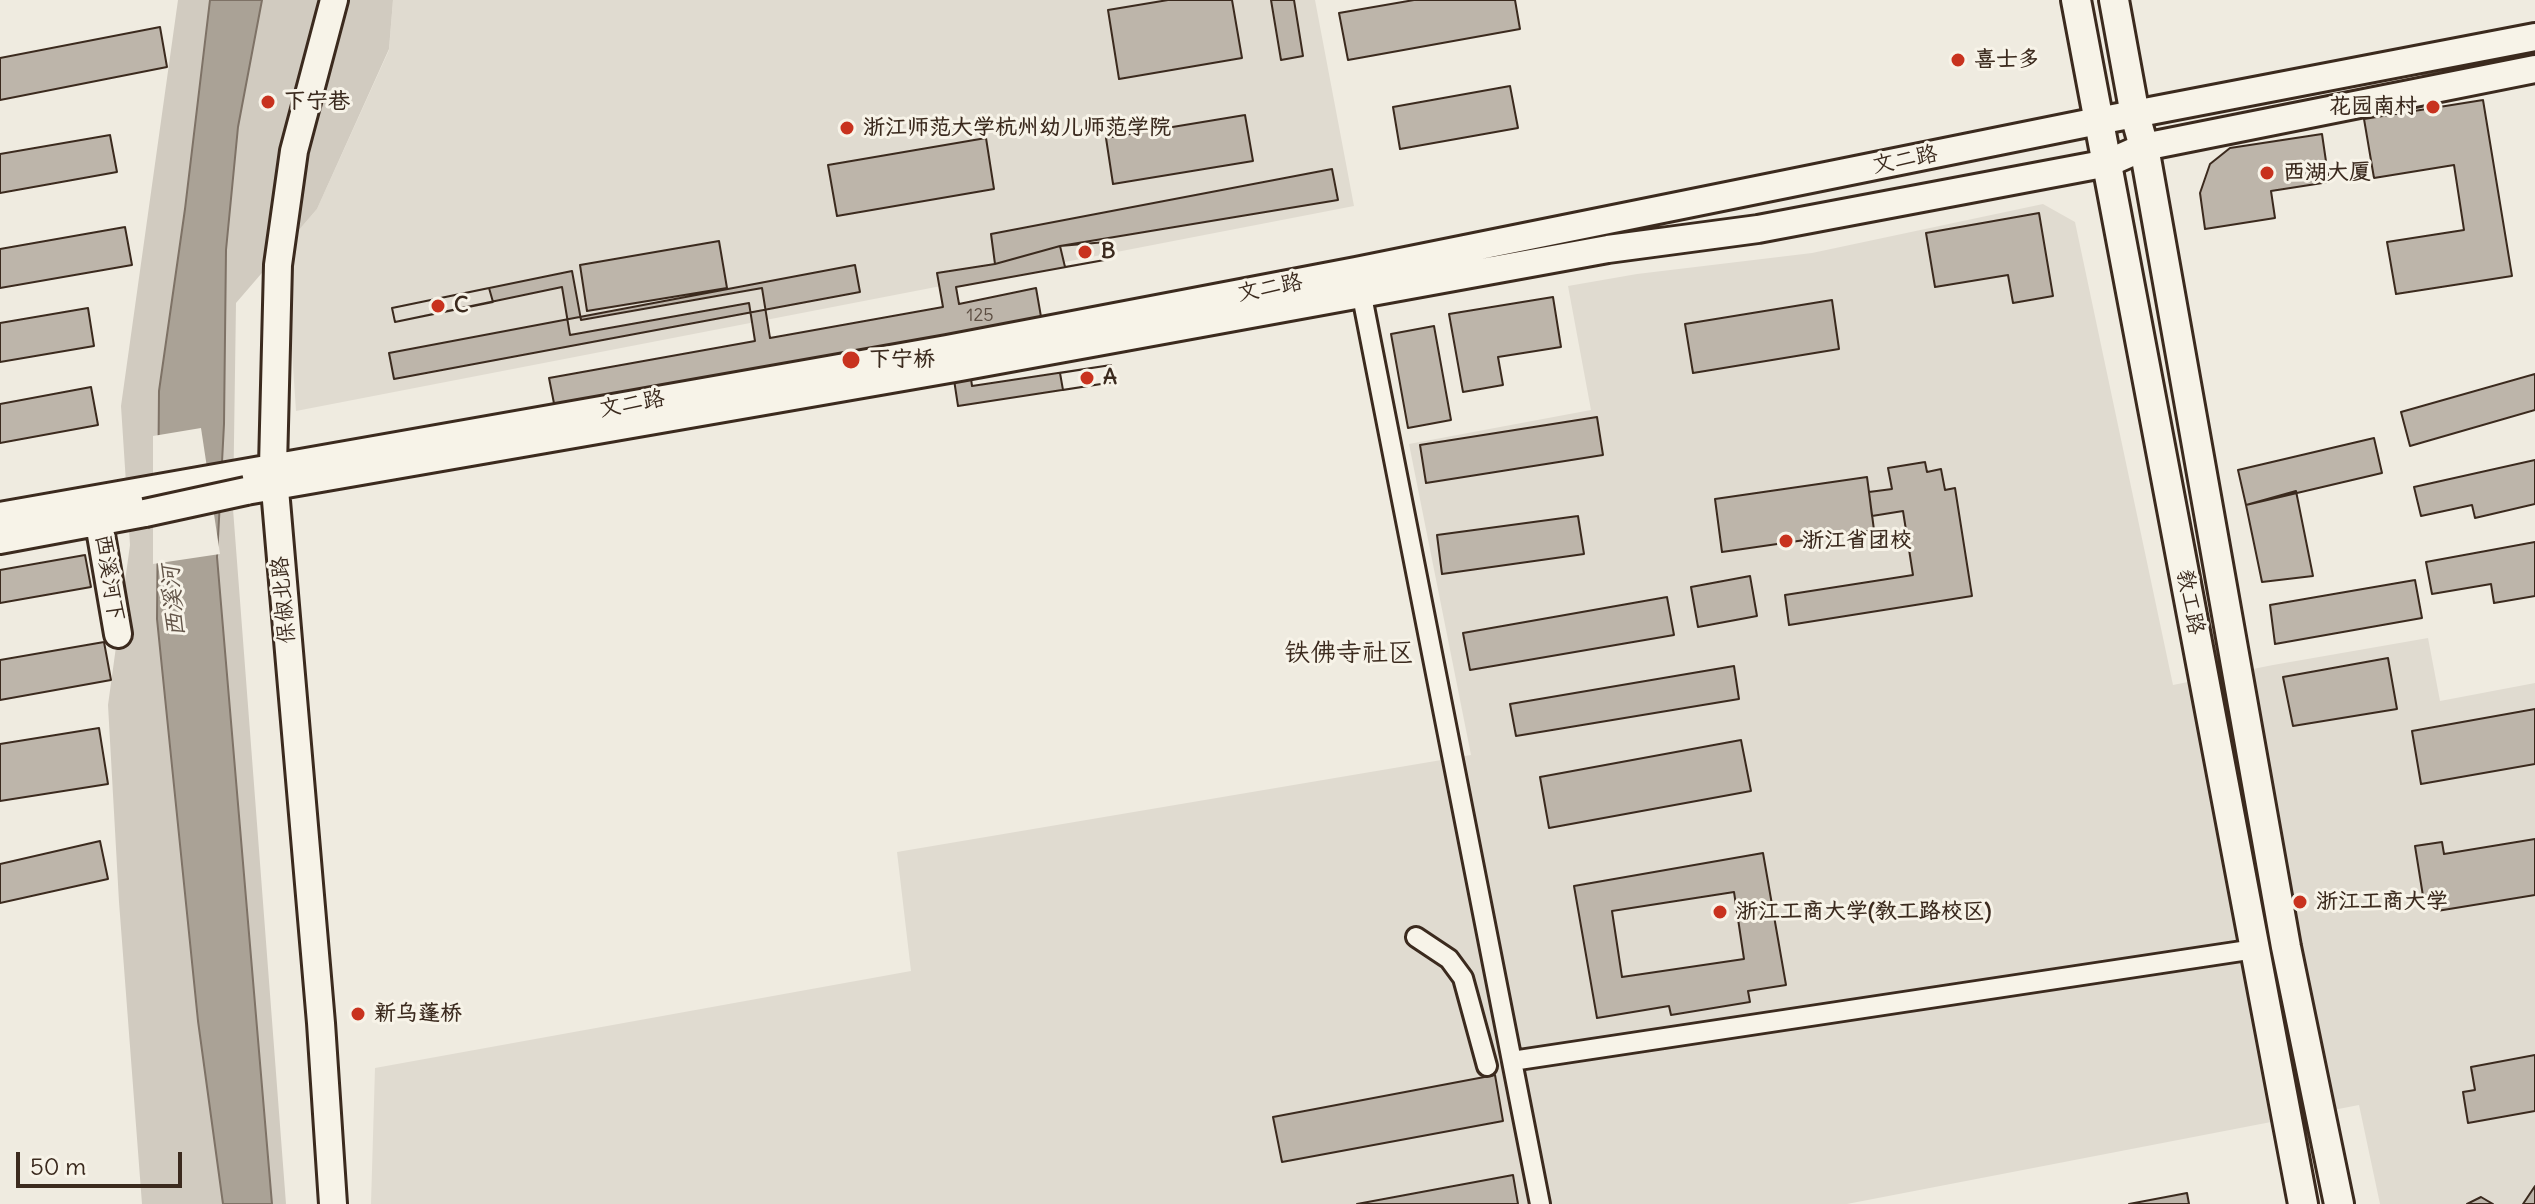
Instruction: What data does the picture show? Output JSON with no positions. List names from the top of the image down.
{
  "streets": {
    "main road": [
      "文二路",
      "西溪河下",
      "保俶北路",
      "教工路"
    ]
  },
  "crossings": [
    ["文二路", "西溪河下"],
    ["文二路", "保俶北路"],
    ["文二路", "教工路"]
  ],
  "districts": ["铁佛寺社区"],
  "water": ["西溪河"],
  "places": [
    "喜士多",
    "下宁巷",
    "花园南村",
    "浙江师范大学杭州幼儿师范学院",
    "西湖大厦",
    "B",
    "C",
    "下宁桥",
    "A",
    "浙江省团校",
    "浙江工商大学",
    "浙江工商大学(教工路校区)",
    "新乌蓬桥"
  ],
  "house_numbers": ["125"],
  "scale_bar": "50 m"
}
